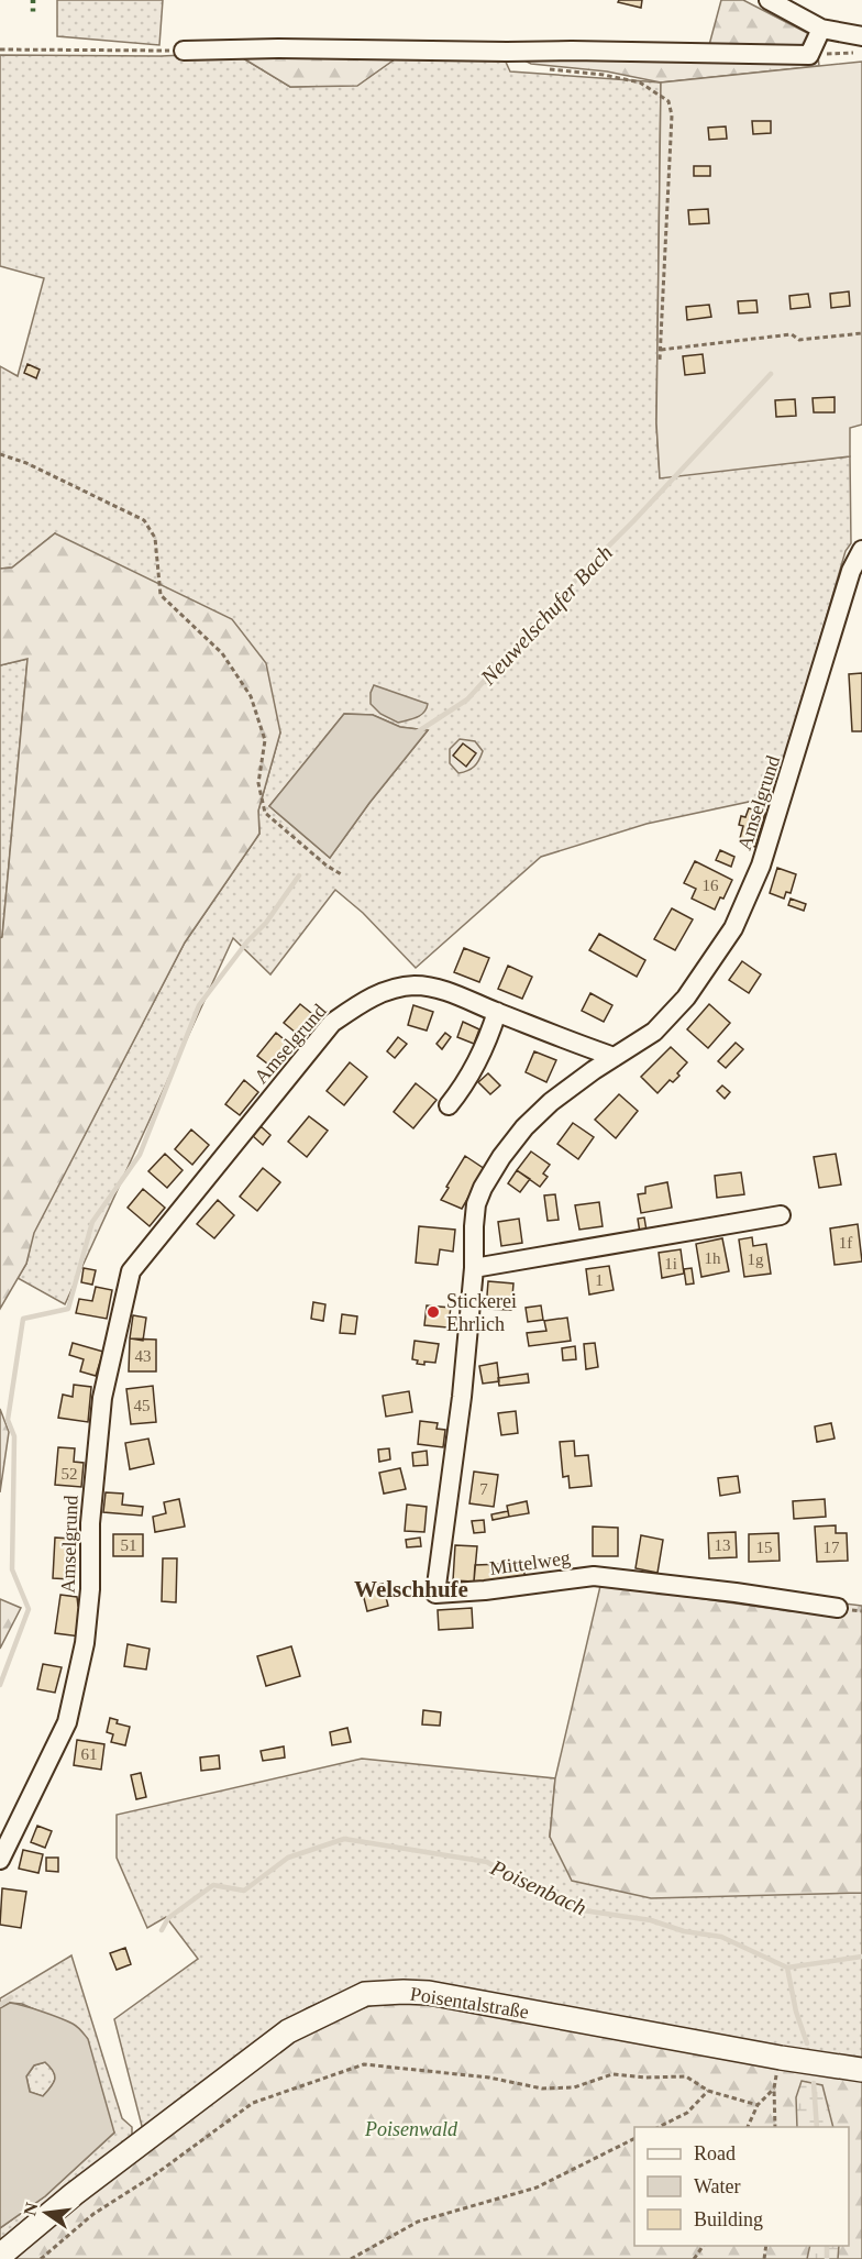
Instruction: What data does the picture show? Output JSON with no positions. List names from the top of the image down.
{
  "streets": {
    "main road": ["Poisentalstraße"],
    "street": ["Amselgrund", "Mittelweg"]
  },
  "crossings": [
    ["Amselgrund", "Mittelweg"]
  ],
  "districts": ["Welschhufe"],
  "water": ["Neuwelschufer Bach", "Poisenbach"],
  "parks": ["Poisenwald"],
  "places": ["Stickerei Ehrlich"],
  "house_numbers": [
    "16",
    "1f",
    "1h",
    "1g",
    "1i",
    "1",
    "43",
    "45",
    "52",
    "7",
    "51",
    "13",
    "15",
    "17",
    "61"
  ],
  "legend": ["Road", "Water", "Building"],
  "north": "left"
}
